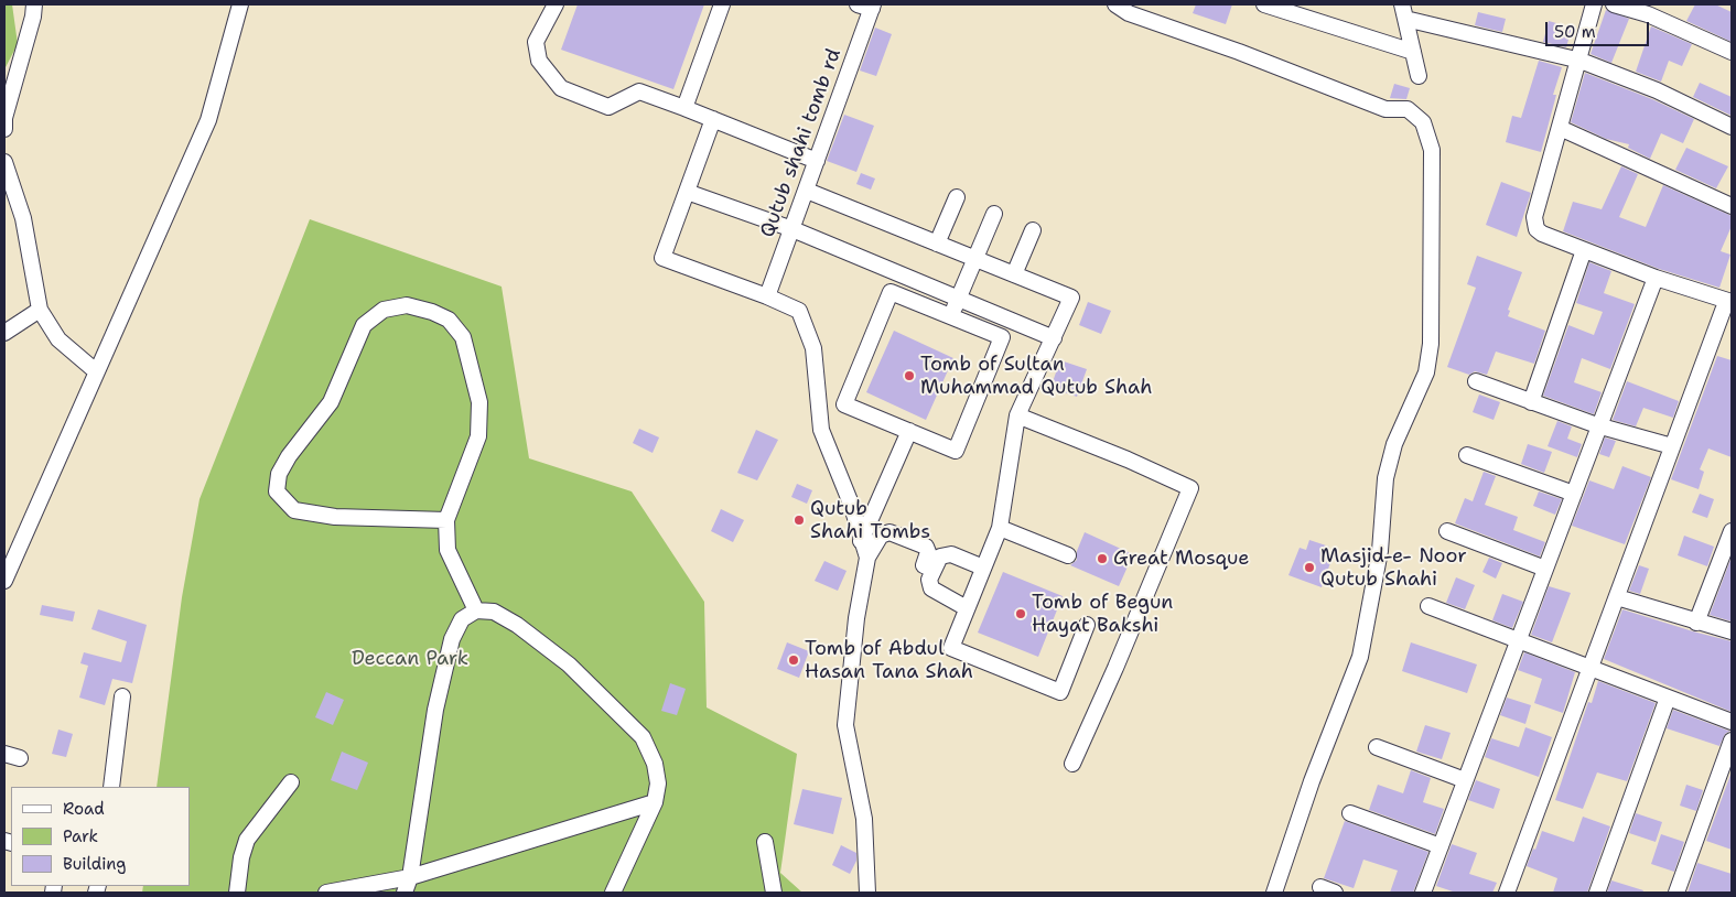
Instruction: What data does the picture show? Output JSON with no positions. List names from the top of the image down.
{
  "streets": {
    "street": ["Qutub shahi tomb rd"]
  },
  "parks": ["Deccan Park"],
  "places": [
    "Tomb of Sultan Muhammad Qutub Shah",
    "Qutub Shahi Tombs",
    "Great Mosque",
    "Masjid-e- Noor Qutub Shahi",
    "Tomb of Begun Hayat Bakshi",
    "Tomb of Abdul Hasan Tana Shah"
  ],
  "legend": ["Road", "Park", "Building"],
  "scale_bar": "50 m"
}
